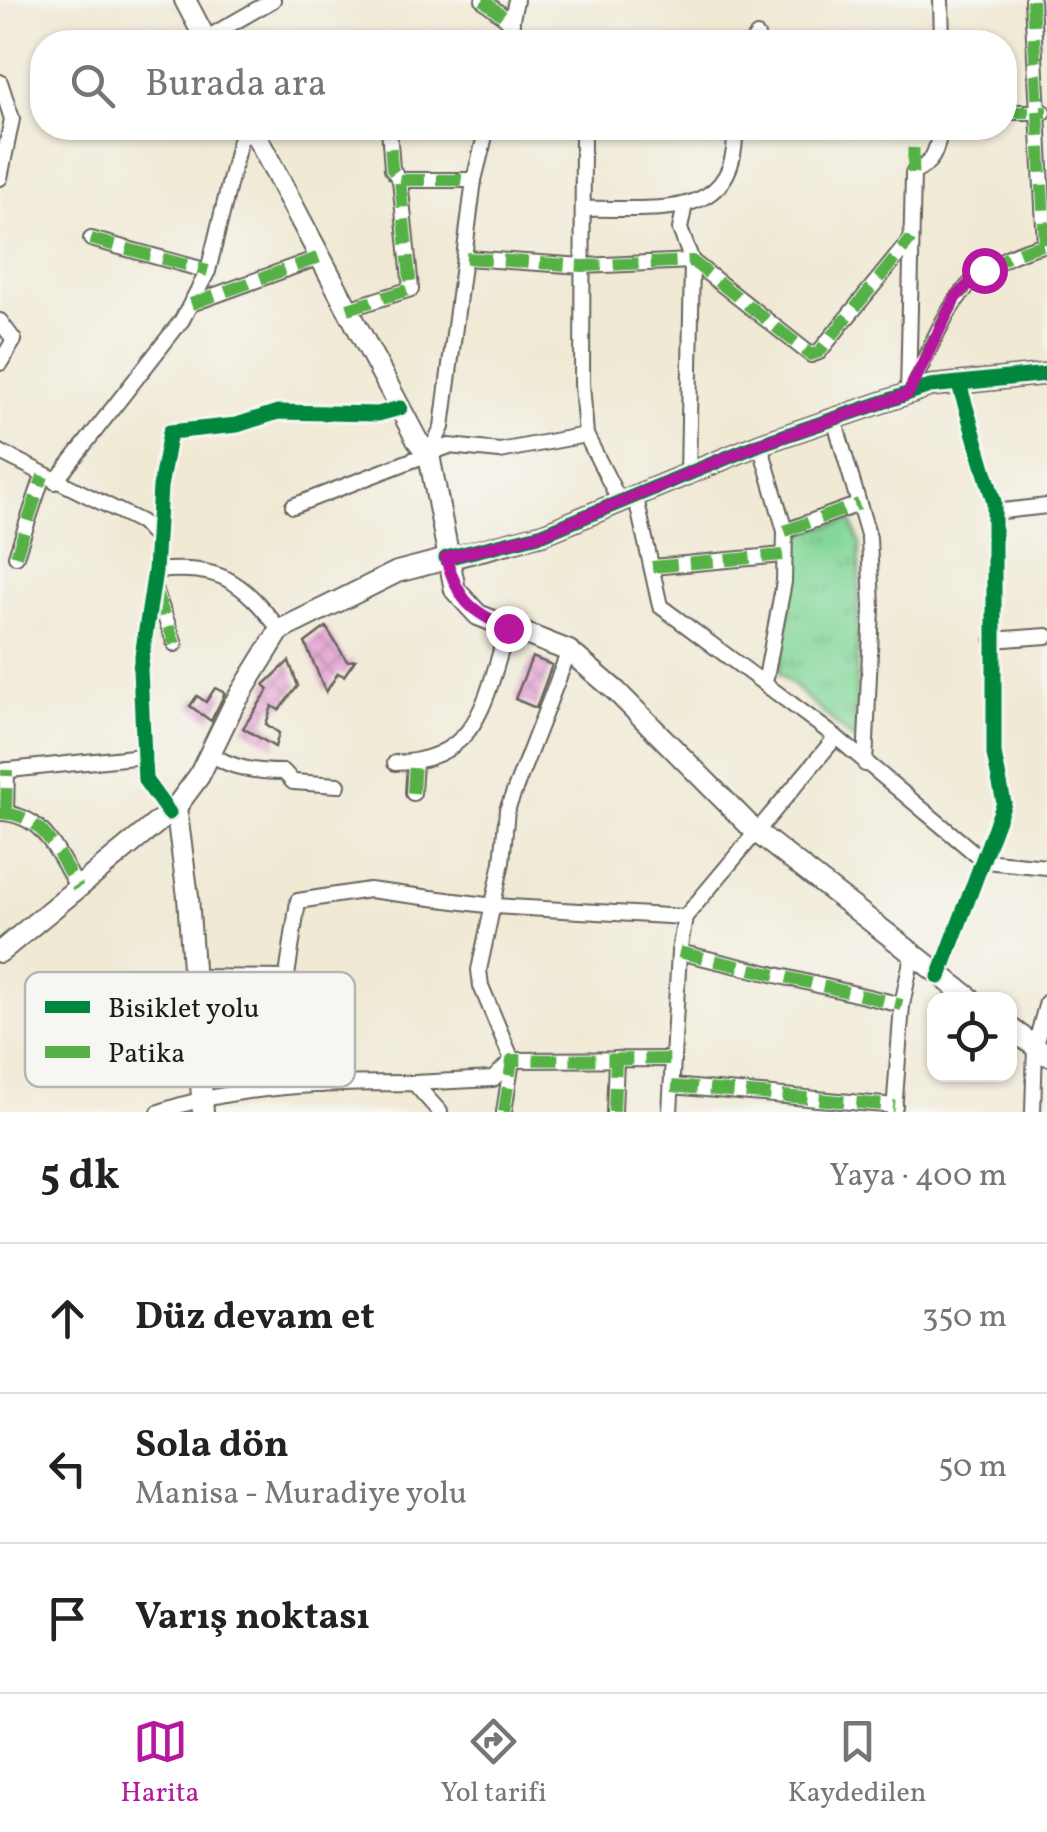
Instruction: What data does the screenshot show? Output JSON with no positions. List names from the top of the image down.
{
  "legend": ["Bisiklet yolu", "Patika"],
  "page": {
    "search": "Burada ara",
    "heading": ["5 dk", "Yaya · 400 m"],
    "list": [
      ["Düz devam et", "350 m"],
      ["Sola dön", "Manisa - Muradiye yolu", "50 m"],
      "Varış noktası"
    ],
    "nav": ["Harita", "Yol tarifi", "Kaydedilen"]
  }
}
